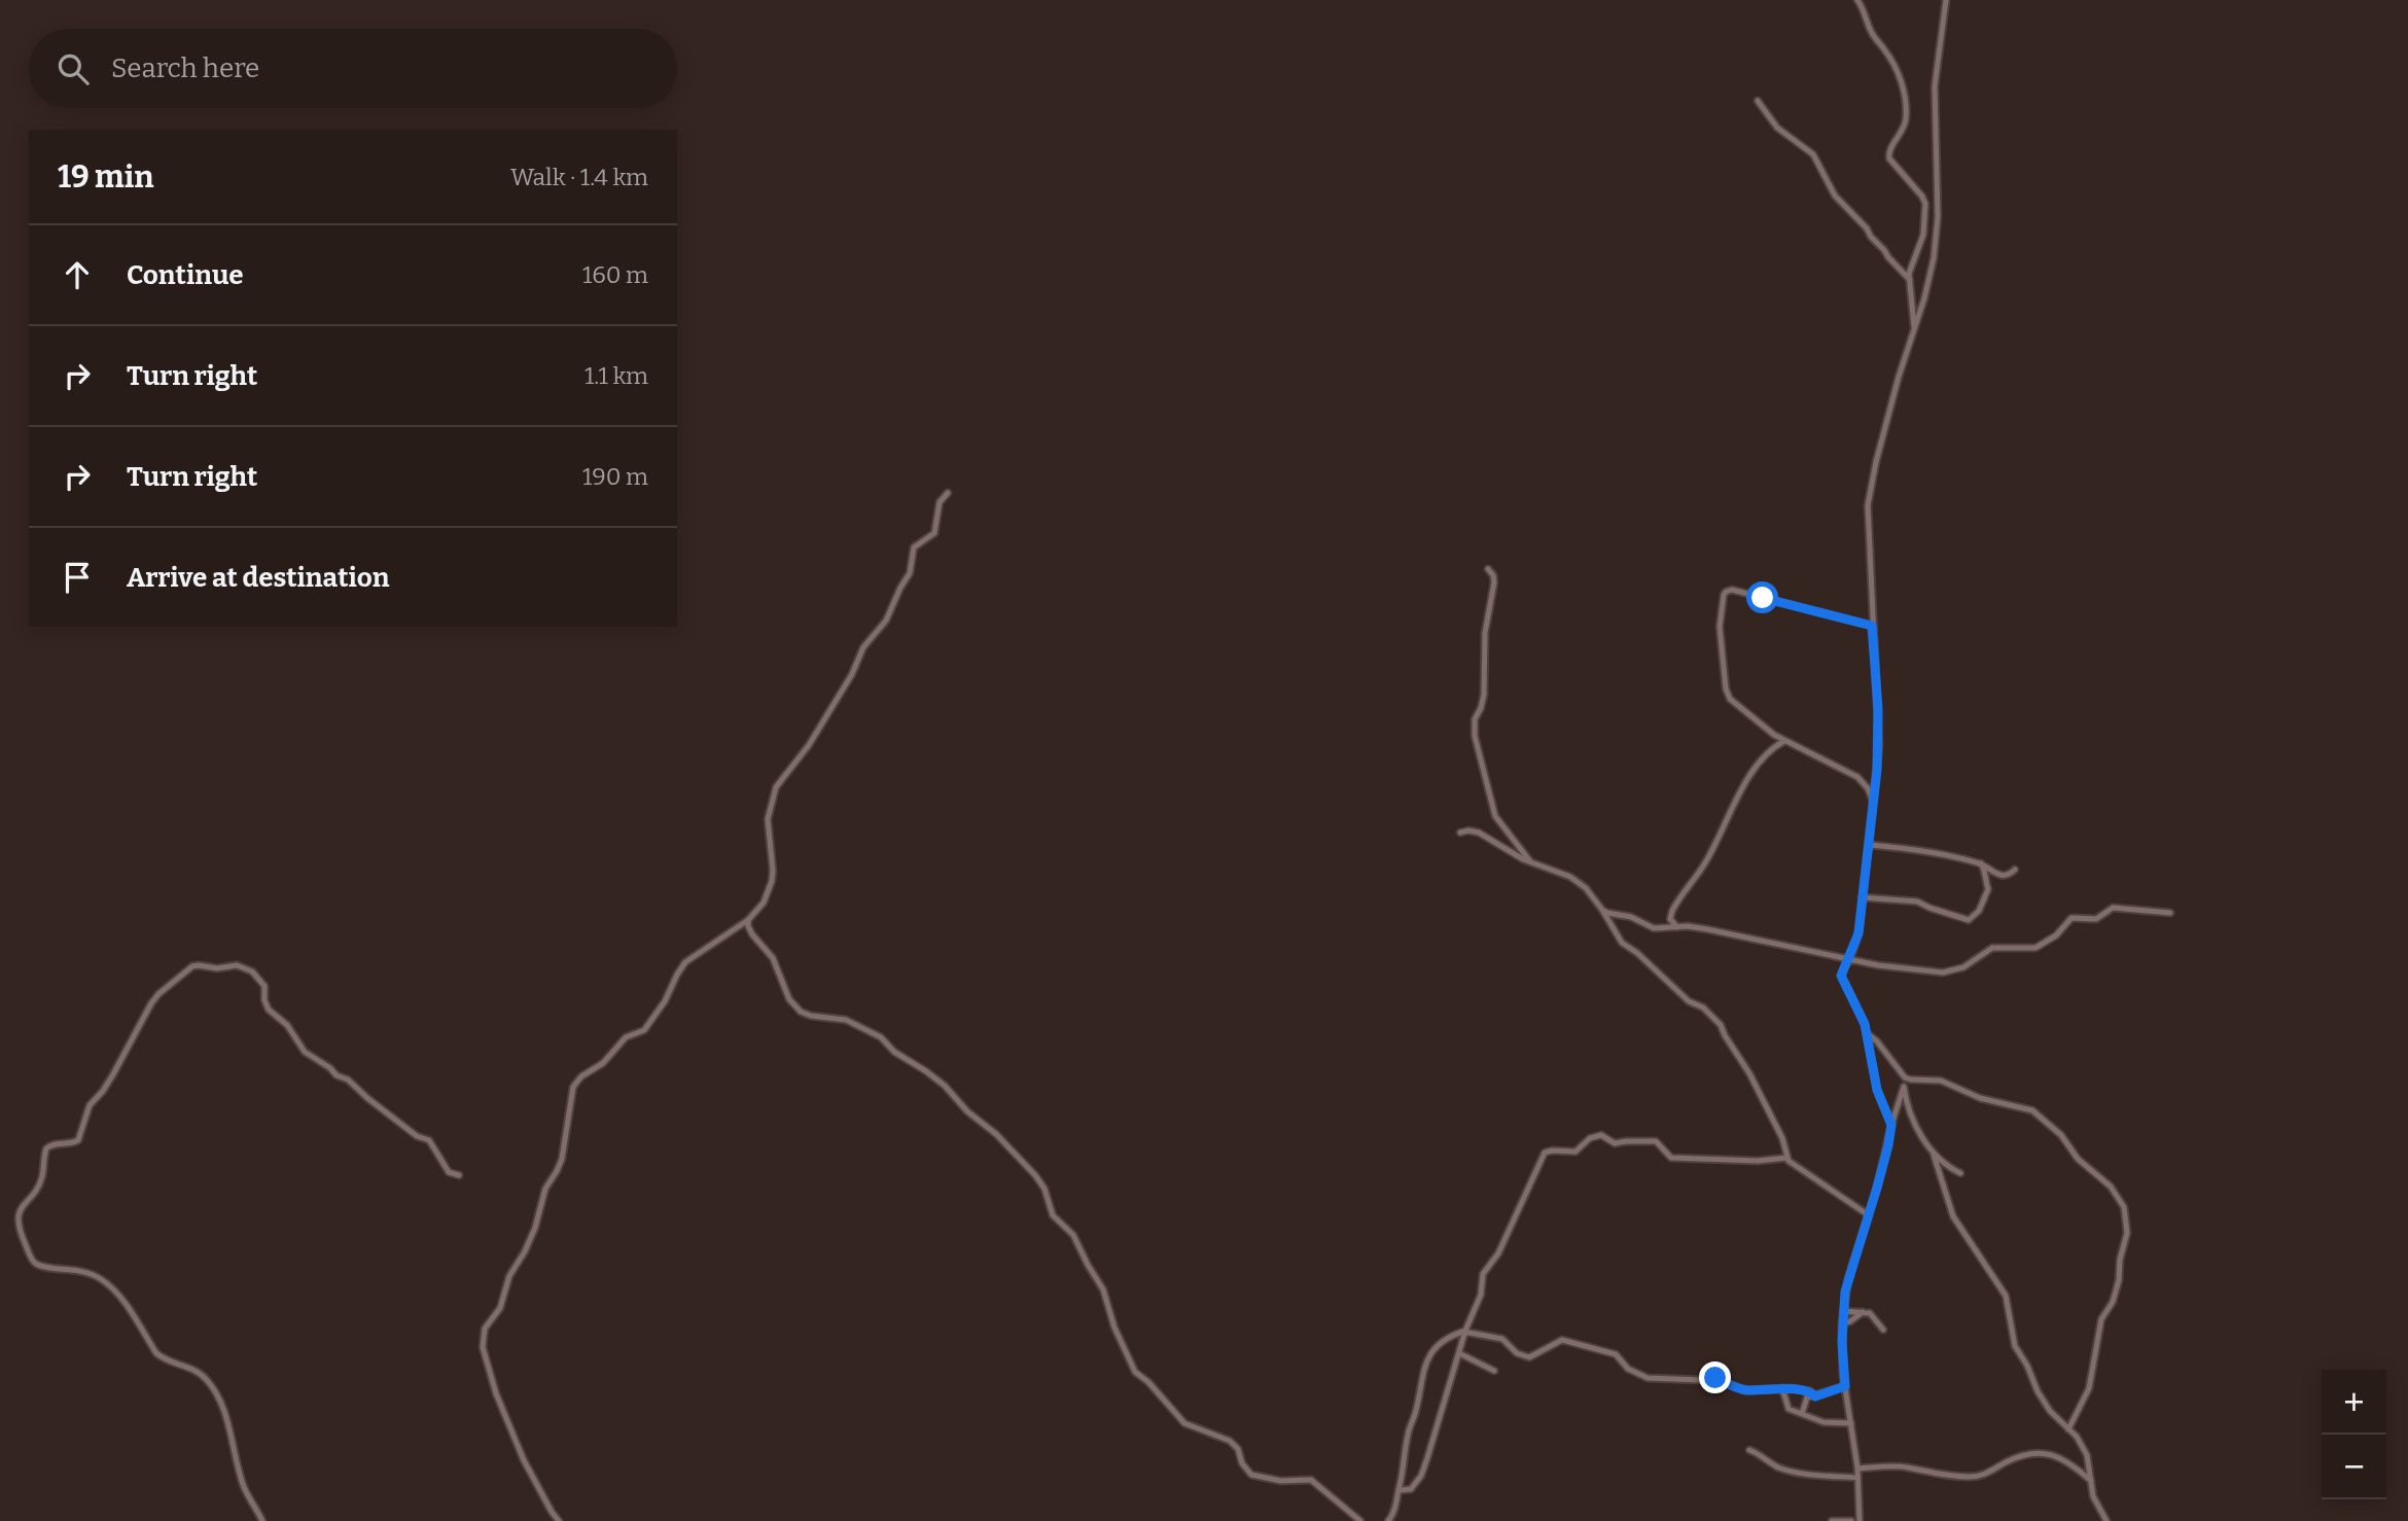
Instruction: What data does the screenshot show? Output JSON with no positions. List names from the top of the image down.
{
  "page": {
    "search": "Search here",
    "heading": ["19 min", "Walk · 1.4 km"],
    "list": [
      ["Continue", "160 m"],
      ["Turn right", "1.1 km"],
      ["Turn right", "190 m"],
      "Arrive at destination"
    ],
    "map_buttons": ["+", "−"]
  }
}
